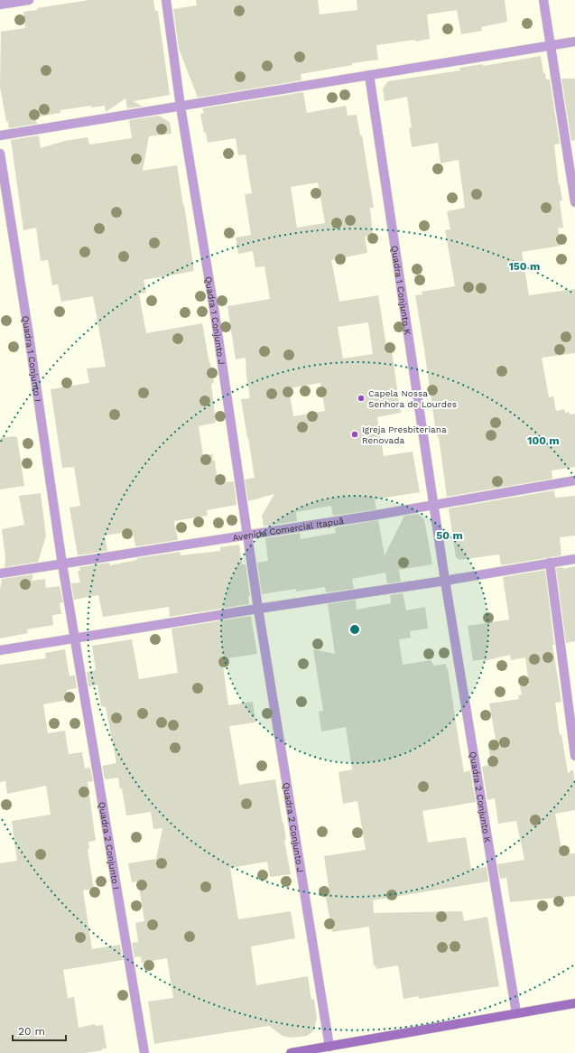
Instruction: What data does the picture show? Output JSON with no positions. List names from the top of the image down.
{
  "streets": {
    "street": [
      "Quadra 1 Conjunto K",
      "Quadra 1 Conjunto J",
      "Quadra 1 Conjunto I",
      "Avenida Comercial Itapuã",
      "Quadra 2 Conjunto K",
      "Quadra 2 Conjunto J",
      "Quadra 2 Conjunto I"
    ]
  },
  "crossings": [
    ["Quadra 1 Conjunto K", "Avenida Comercial Itapuã"],
    ["Quadra 1 Conjunto K", "Quadra 2 Conjunto K"],
    ["Quadra 1 Conjunto J", "Avenida Comercial Itapuã"],
    ["Quadra 1 Conjunto J", "Quadra 2 Conjunto J"],
    ["Quadra 1 Conjunto I", "Avenida Comercial Itapuã"],
    ["Quadra 1 Conjunto I", "Quadra 2 Conjunto I"]
  ],
  "places": ["Capela Nossa Senhora de Lourdes", "Igreja Presbiteriana Renovada"],
  "scale_bar": "20 m",
  "rings": ["150 m", "100 m", "50 m"]
}
